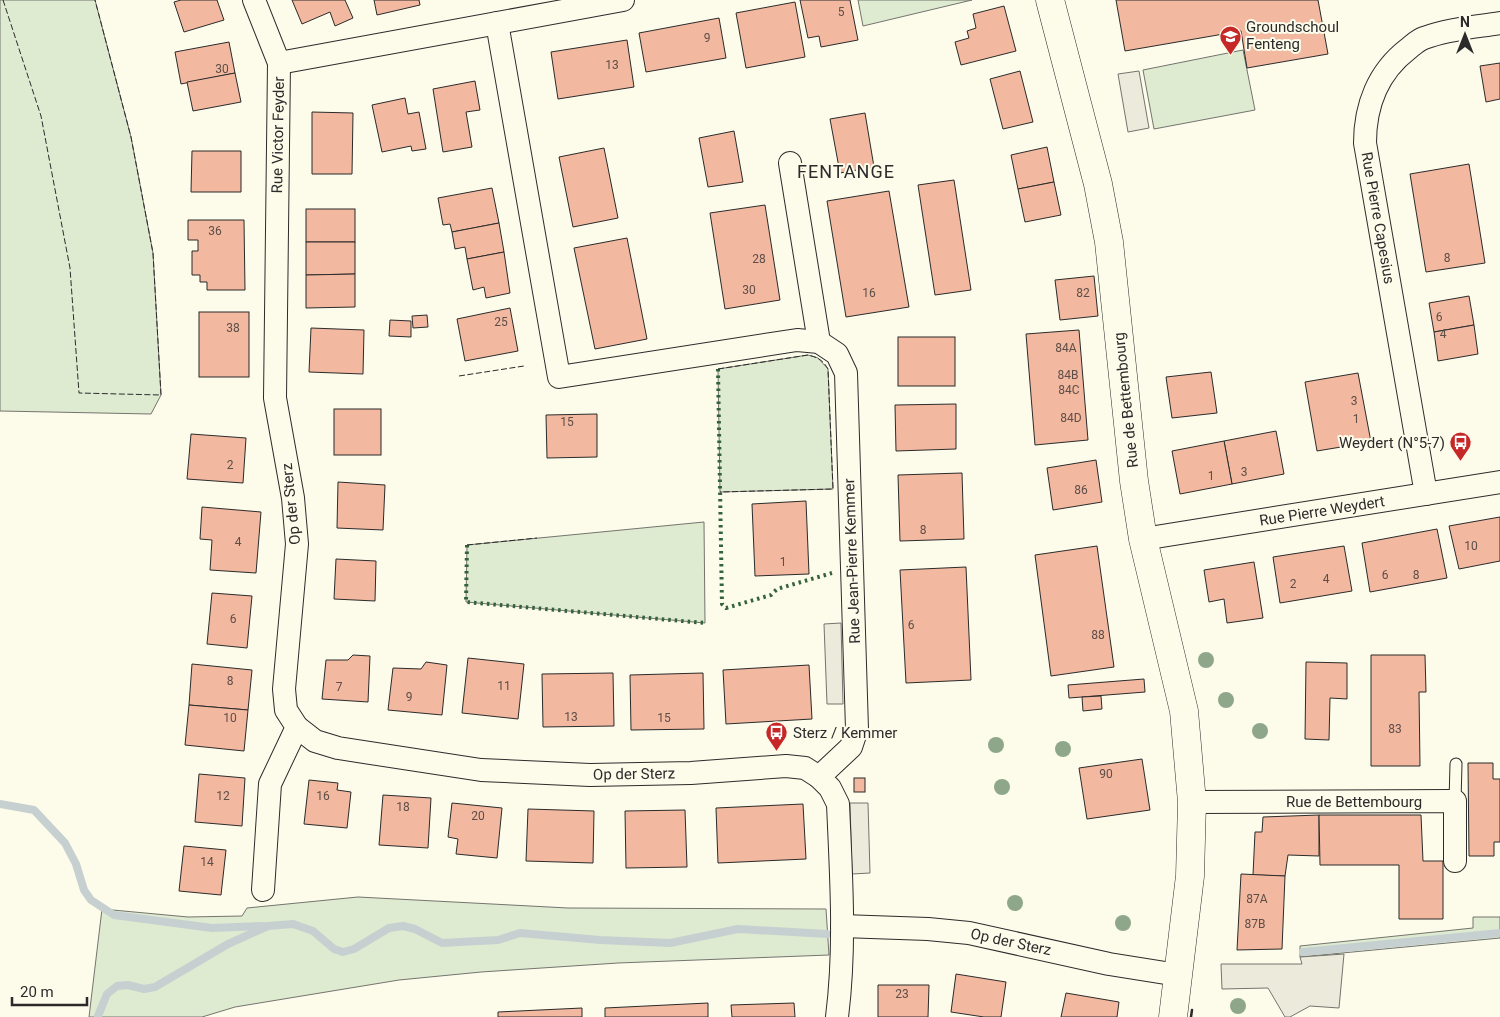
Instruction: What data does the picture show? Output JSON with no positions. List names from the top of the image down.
{
  "streets": {
    "main road": ["Rue de Bettembourg"],
    "street": [
      "Rue Victor Feyder",
      "Rue Pierre Capesius",
      "Op der Sterz",
      "Rue Pierre Weydert",
      "Rue Jean-Pierre Kemmer"
    ]
  },
  "crossings": [
    ["Rue Victor Feyder", "Op der Sterz"],
    ["Rue Pierre Capesius", "Rue Pierre Weydert"],
    ["Rue de Bettembourg", "Op der Sterz"],
    ["Rue de Bettembourg", "Rue Pierre Weydert"],
    ["Op der Sterz", "Rue Jean-Pierre Kemmer"]
  ],
  "districts": ["FENTANGE"],
  "places": {
    "school or university": ["Groundschoul Fenteng"],
    "bus stop": ["Weydert (N°5-7)", "Sterz / Kemmer"]
  },
  "house_numbers": [
    "5",
    "9",
    "13",
    "30",
    "36",
    "8",
    "28",
    "30",
    "16",
    "82",
    "6",
    "25",
    "38",
    "4",
    "84A",
    "84B",
    "84C",
    "3",
    "84D",
    "1",
    "15",
    "2",
    "3",
    "1",
    "86",
    "8",
    "4",
    "10",
    "1",
    "6",
    "8",
    "4",
    "2",
    "6",
    "6",
    "88",
    "8",
    "11",
    "7",
    "9",
    "13",
    "10",
    "15",
    "83",
    "90",
    "12",
    "16",
    "18",
    "20",
    "14",
    "87A",
    "87B",
    "23"
  ],
  "scale_bar": "20 m",
  "north": "top"
}
